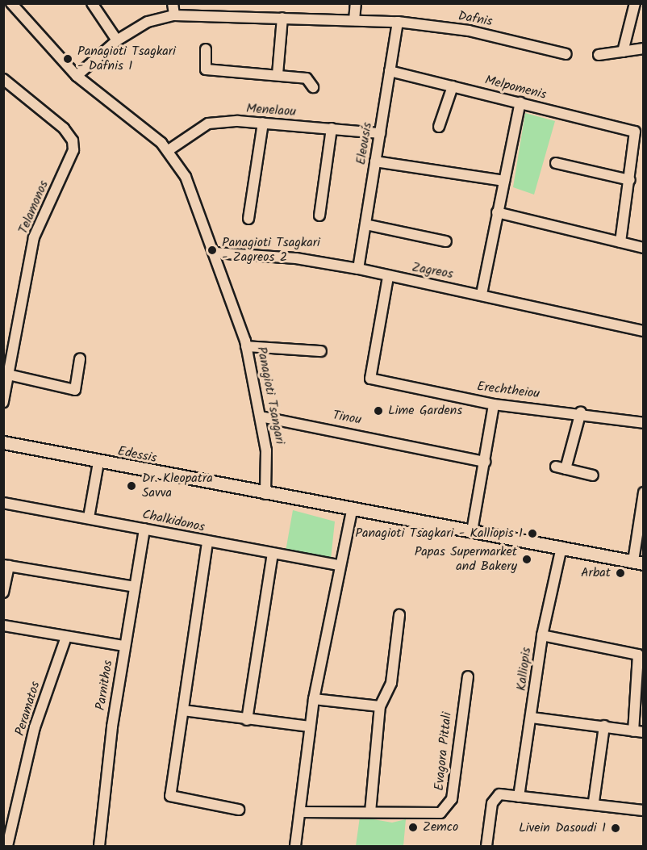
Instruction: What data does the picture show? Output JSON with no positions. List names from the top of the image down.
{
  "streets": {
    "main road": ["Edessis"],
    "street": [
      "Dafnis",
      "Melpomenis",
      "Menelaou",
      "Eleousis",
      "Telamonos",
      "Zagreos",
      "Erechtheiou",
      "Panagioti Tsangari",
      "Tinou",
      "Chalkidonos",
      "Kalliopis",
      "Parnithos",
      "Peramatos",
      "Evagora Pittali"
    ]
  },
  "crossings": [
    ["Dafnis", "Eleousis"],
    ["Dafnis", "Panagioti Tsangari"],
    ["Melpomenis", "Eleousis"],
    ["Menelaou", "Eleousis"],
    ["Menelaou", "Panagioti Tsangari"],
    ["Eleousis", "Zagreos"],
    ["Zagreos", "Erechtheiou"],
    ["Zagreos", "Panagioti Tsangari"],
    ["Panagioti Tsangari", "Tinou"],
    ["Panagioti Tsangari", "Edessis"],
    ["Chalkidonos", "Parnithos"]
  ],
  "places": [
    "Panagioti Tsagkari - Dafnis 1",
    "Panagioti Tsagkari - Zagreos 2",
    "Lime Gardens",
    "Dr. Kleopatra Savva",
    "Panagioti Tsagkari - Kalliopis 1",
    "Papas Supermarket and Bakery",
    "Arbat",
    "Zemco",
    "Livein Dasoudi 1"
  ]
}
